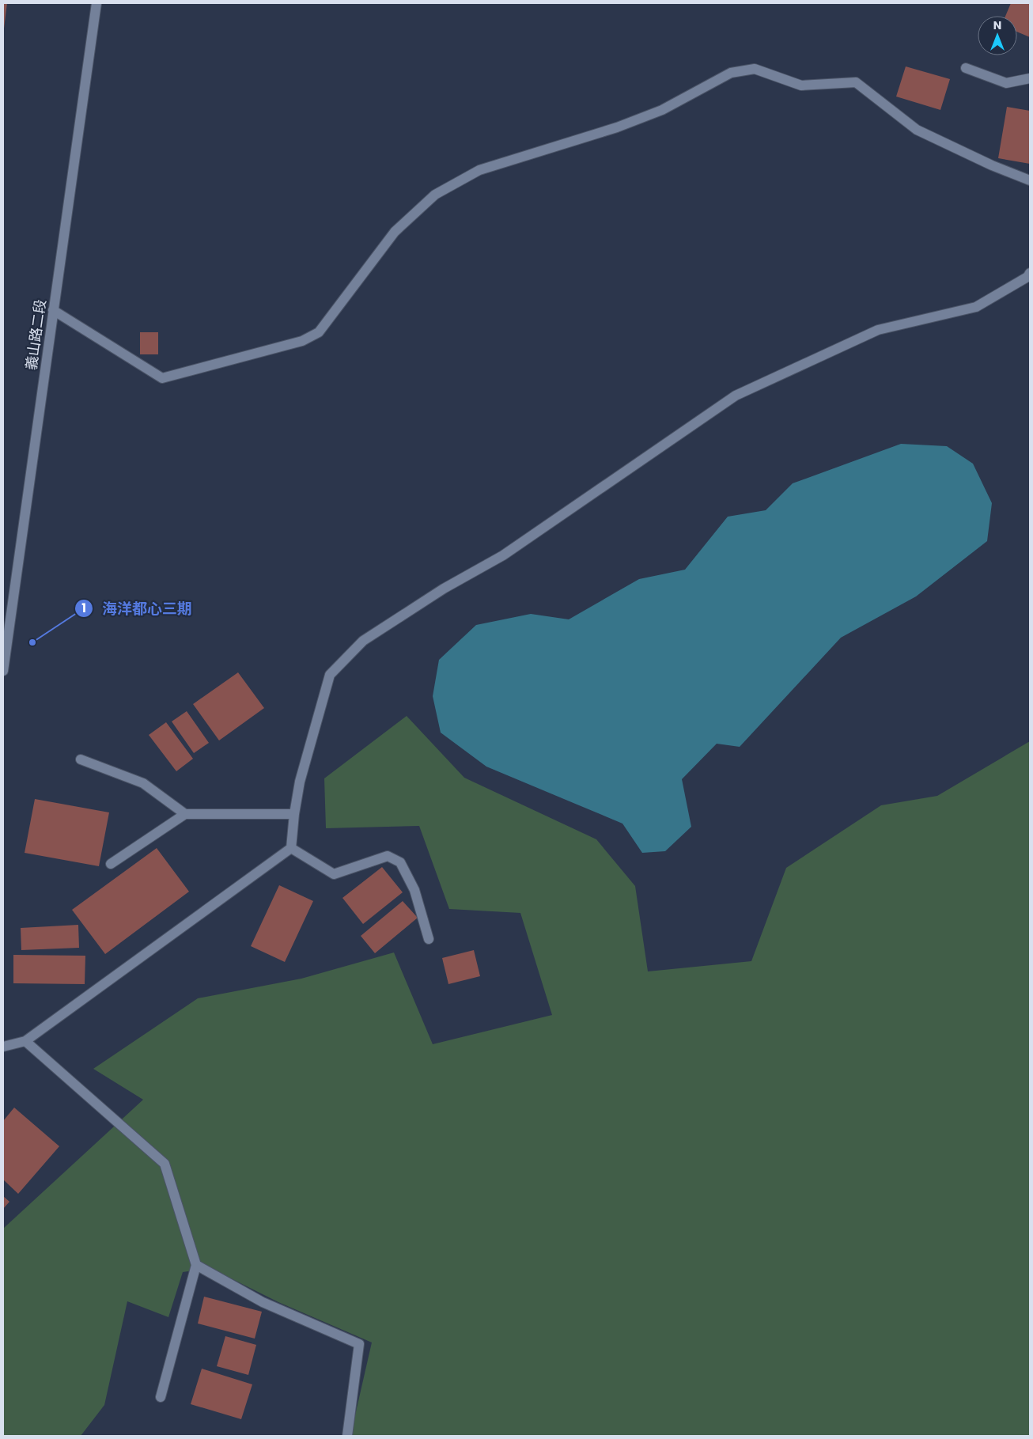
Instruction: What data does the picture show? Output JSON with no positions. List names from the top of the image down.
{
  "streets": {
    "street": ["義山路二段"]
  },
  "places": ["海洋都心三期"],
  "north": "top"
}
